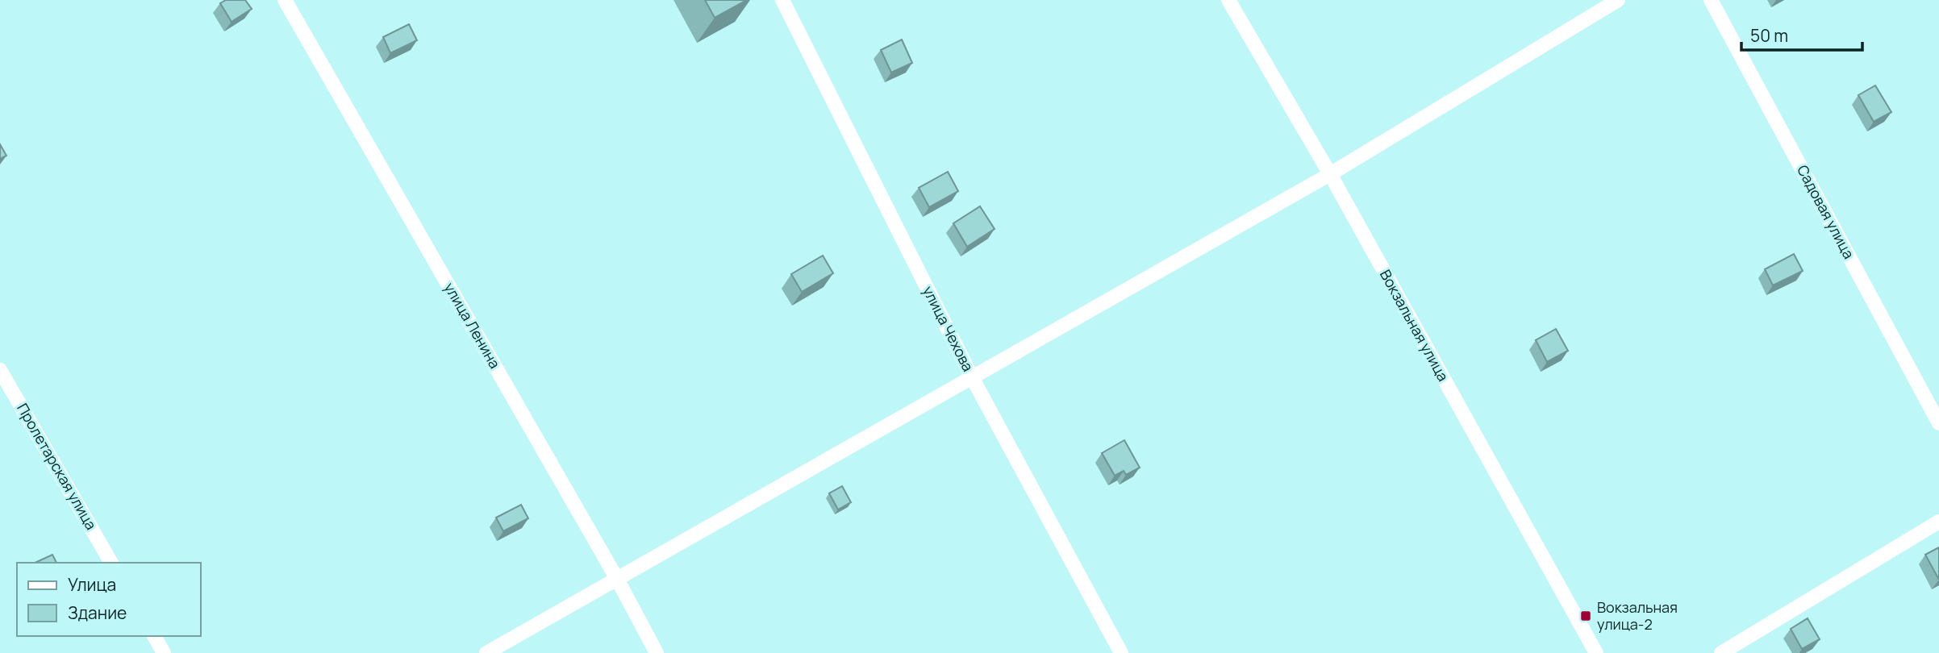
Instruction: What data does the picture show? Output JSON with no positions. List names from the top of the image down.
{
  "streets": {
    "street": [
      "Садовая улица",
      "улица Ленина",
      "Вокзальная улица",
      "улица Чехова",
      "Пролетарская улица"
    ]
  },
  "places": {
    "transit": ["Вокзальная улица-2"]
  },
  "legend": ["Улица", "Здание"],
  "scale_bar": "50 m"
}
